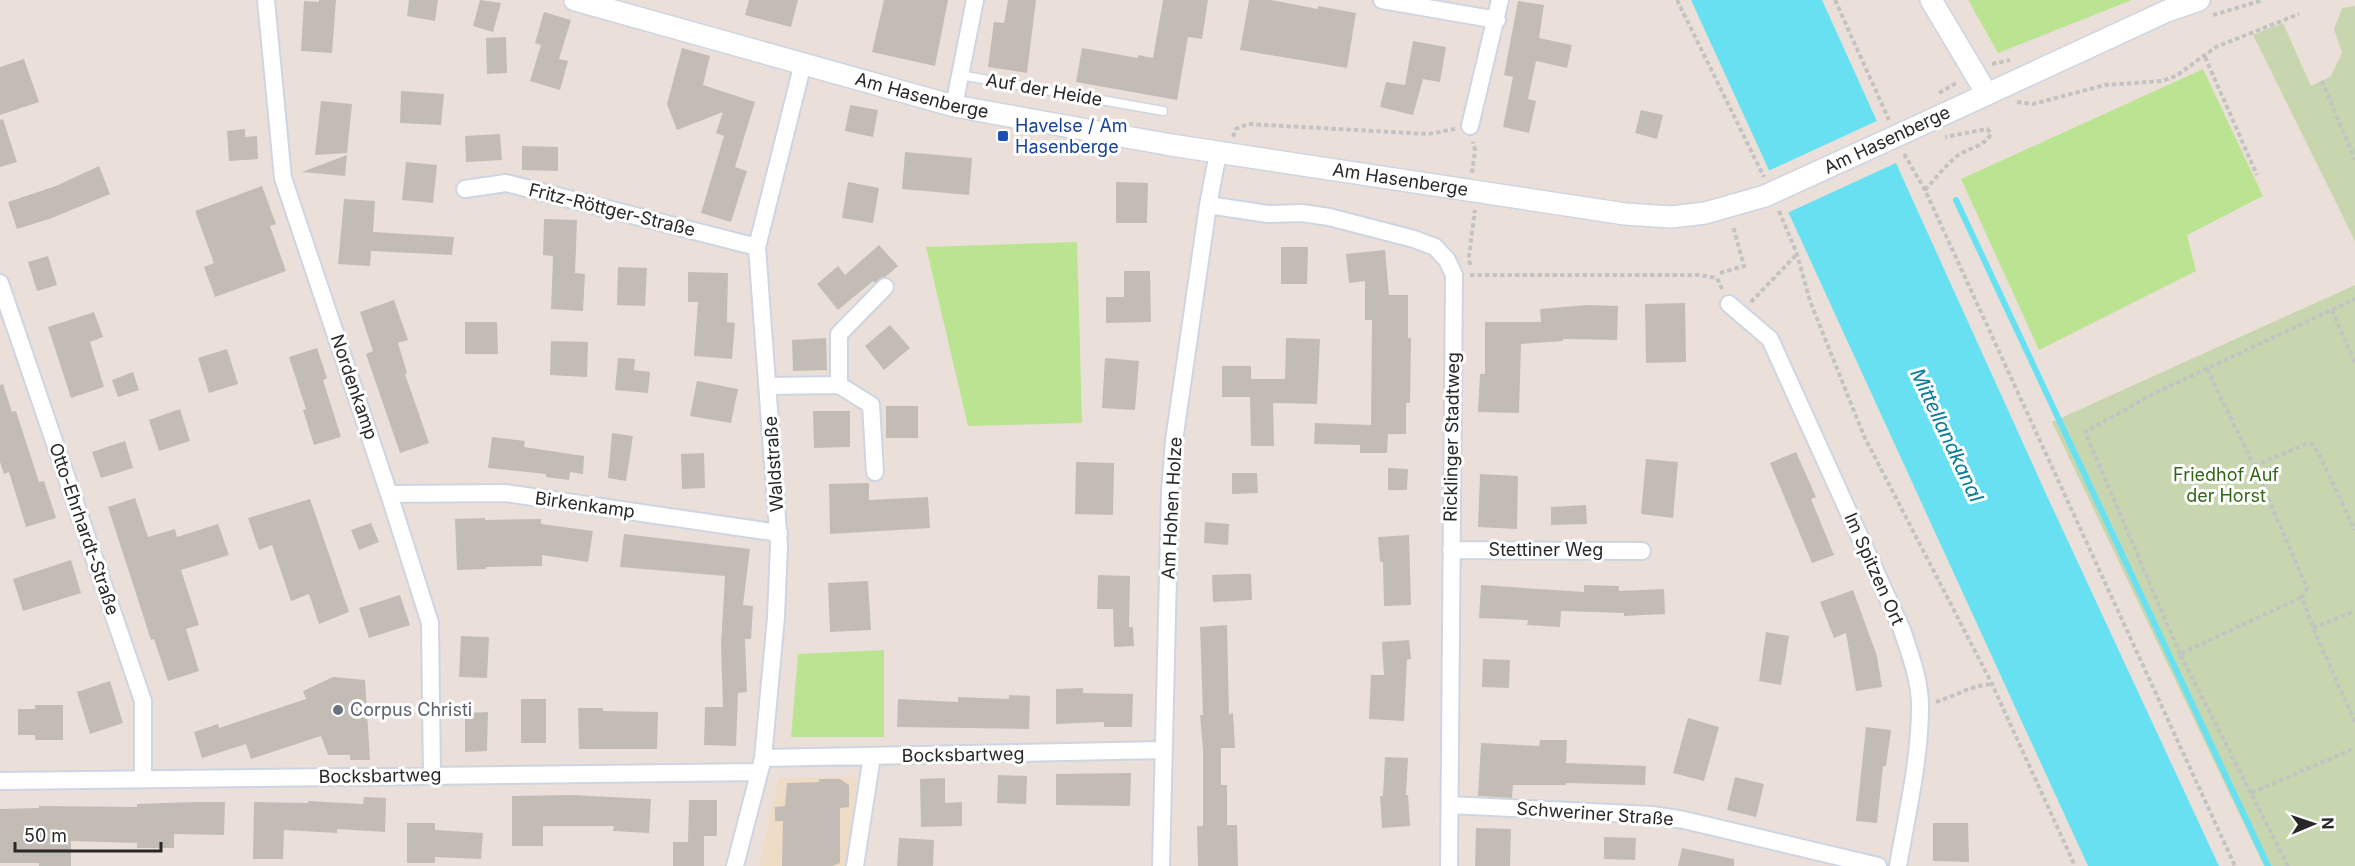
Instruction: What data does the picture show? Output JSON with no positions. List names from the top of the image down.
{
  "streets": {
    "street": [
      "Auf der Heide",
      "Am Hasenberge",
      "Fritz-Röttger-Straße",
      "Nordenkamp",
      "Ricklinger Stadtweg",
      "Waldstraße",
      "Birkenkamp",
      "Am Hohen Holze",
      "Otto-Ehrhardt-Straße",
      "Stettiner Weg",
      "Im Spitzen Ort",
      "Bocksbartweg",
      "Schweriner Straße"
    ]
  },
  "crossings": [
    ["Auf der Heide", "Am Hasenberge"],
    ["Am Hasenberge", "Waldstraße"],
    ["Am Hasenberge", "Am Hohen Holze"],
    ["Fritz-Röttger-Straße", "Waldstraße"],
    ["Nordenkamp", "Birkenkamp"],
    ["Nordenkamp", "Bocksbartweg"],
    ["Ricklinger Stadtweg", "Stettiner Weg"],
    ["Ricklinger Stadtweg", "Schweriner Straße"],
    ["Waldstraße", "Birkenkamp"],
    ["Waldstraße", "Bocksbartweg"],
    ["Am Hohen Holze", "Bocksbartweg"],
    ["Otto-Ehrhardt-Straße", "Bocksbartweg"]
  ],
  "water": ["Mittellandkanal"],
  "parks": ["Friedhof Auf der Horst"],
  "places": {
    "transit": ["Havelse / Am Hasenberge"],
    "other": ["Corpus Christi"]
  },
  "scale_bar": "50 m",
  "north": "right"
}
